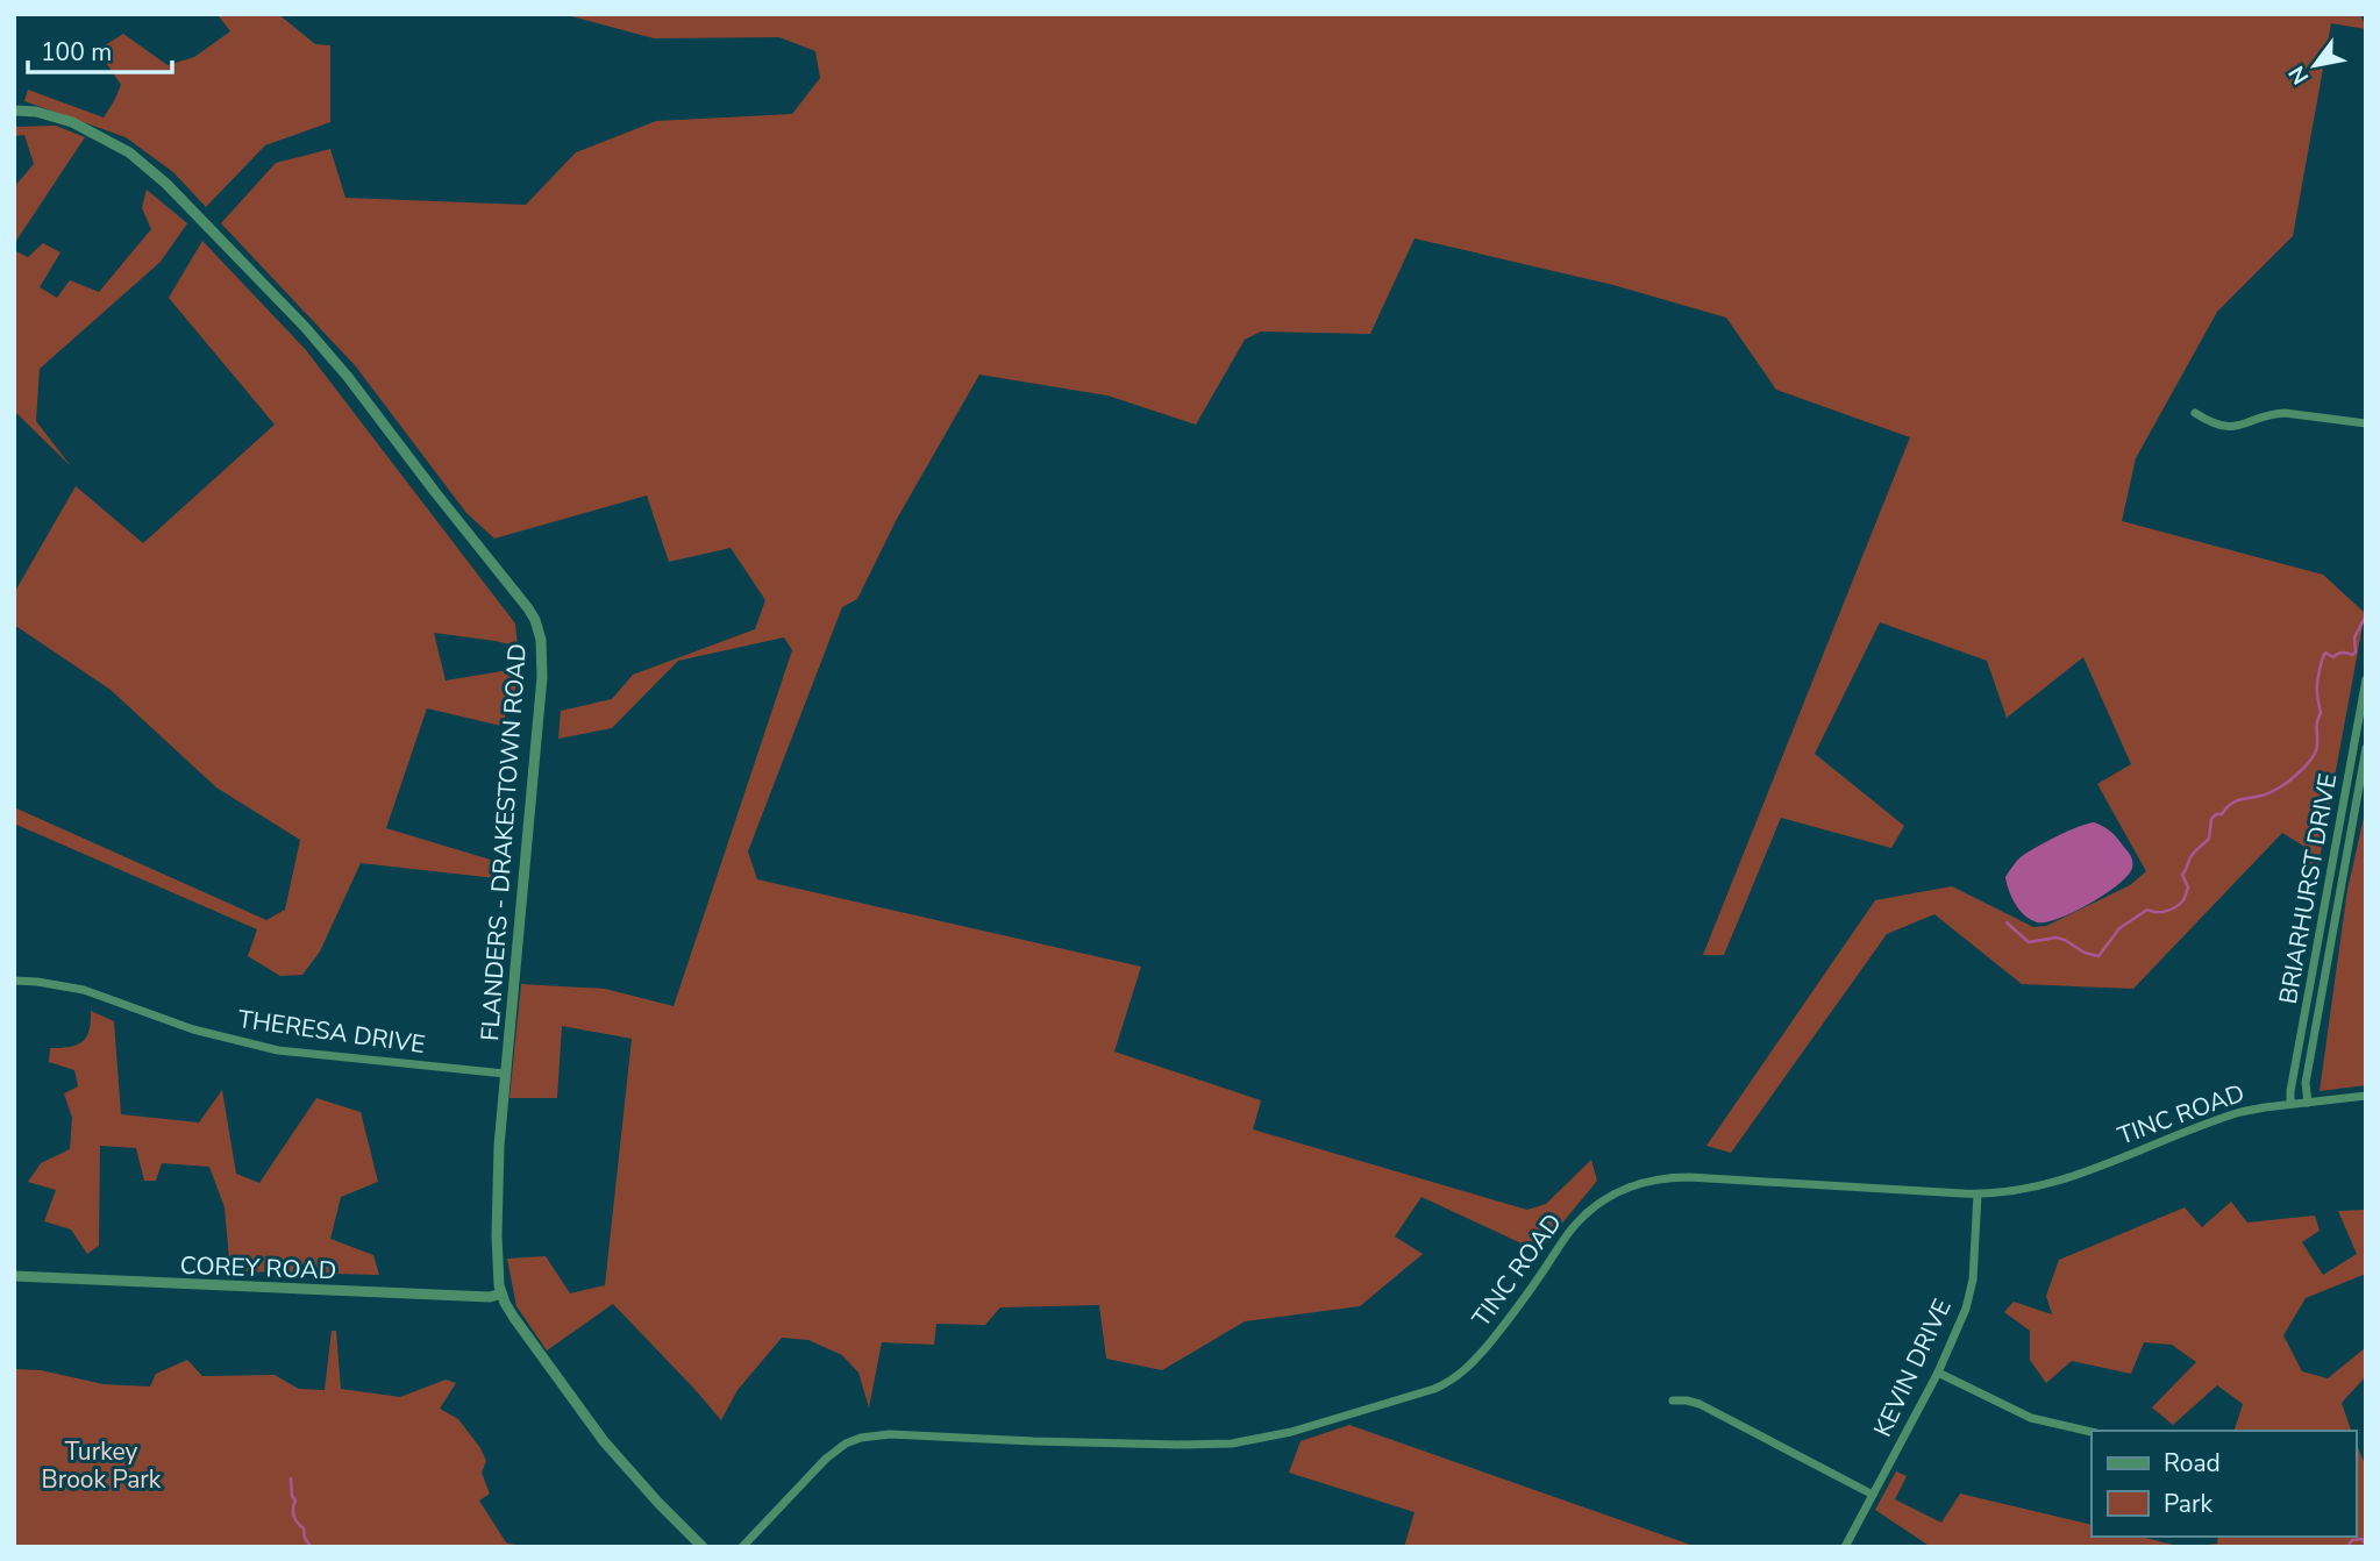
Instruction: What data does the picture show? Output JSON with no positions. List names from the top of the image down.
{
  "streets": {
    "street": [
      "FLANDERS - DRAKESTOWN ROAD",
      "BRIARHURST DRIVE",
      "THERESA DRIVE",
      "TINC ROAD",
      "COREY ROAD",
      "KEVIN DRIVE"
    ]
  },
  "crossings": [
    ["FLANDERS - DRAKESTOWN ROAD", "THERESA DRIVE"],
    ["FLANDERS - DRAKESTOWN ROAD", "COREY ROAD"],
    ["BRIARHURST DRIVE", "TINC ROAD"],
    ["TINC ROAD", "KEVIN DRIVE"]
  ],
  "parks": ["Turkey Brook Park"],
  "legend": ["Road", "Park"],
  "scale_bar": "100 m",
  "north": "bottom left"
}
